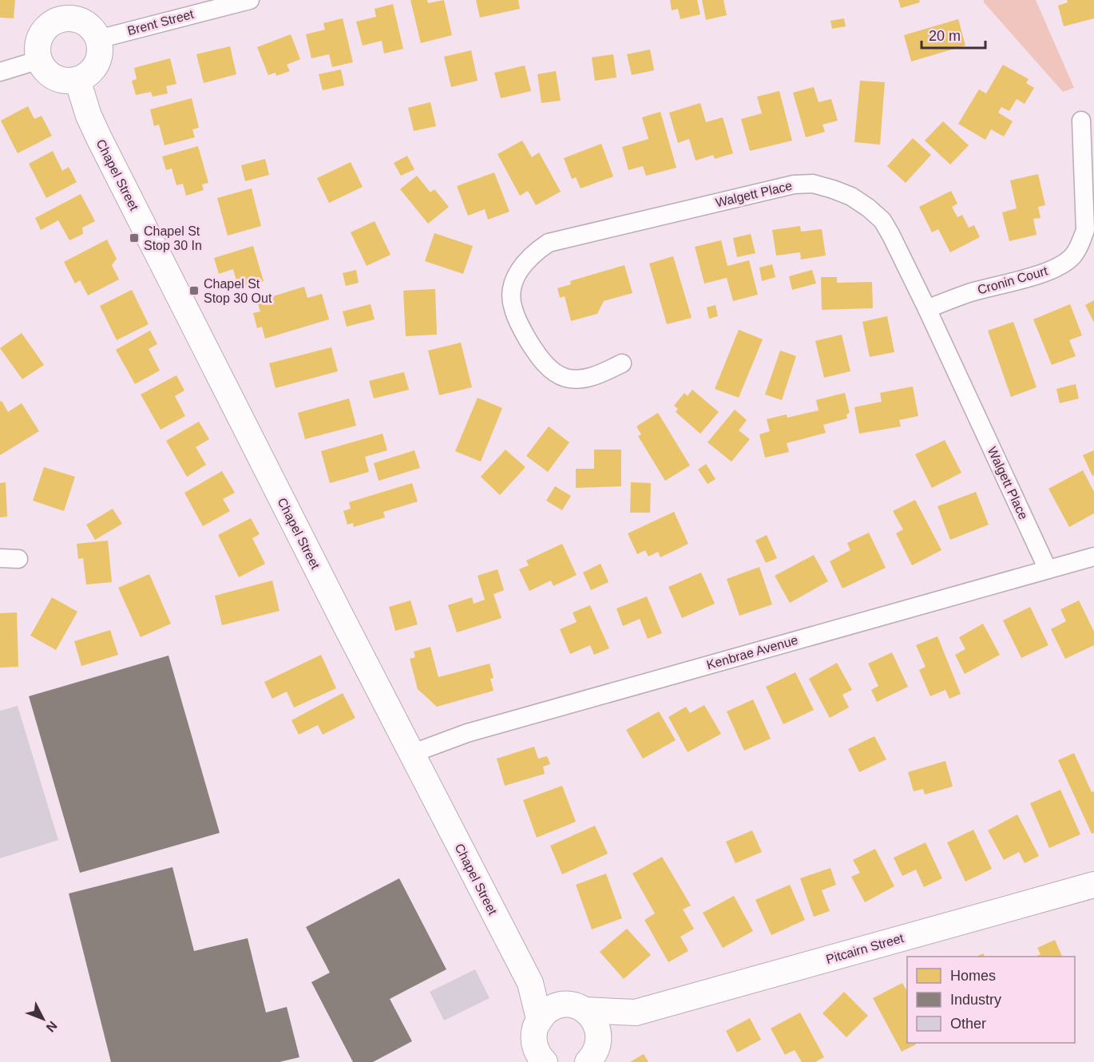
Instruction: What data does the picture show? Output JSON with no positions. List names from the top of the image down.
{
  "streets": {
    "street": [
      "Brent Street",
      "Chapel Street",
      "Walgett Place",
      "Cronin Court",
      "Kenbrae Avenue",
      "Pitcairn Street"
    ]
  },
  "crossings": [
    ["Brent Street", "Chapel Street"],
    ["Chapel Street", "Kenbrae Avenue"],
    ["Walgett Place", "Cronin Court"],
    ["Walgett Place", "Kenbrae Avenue"]
  ],
  "places": {
    "transit": ["Chapel St Stop 30 In", "Chapel St Stop 30 Out"]
  },
  "legend": ["Homes", "Industry", "Other"],
  "scale_bar": "20 m",
  "north": "bottom right"
}
